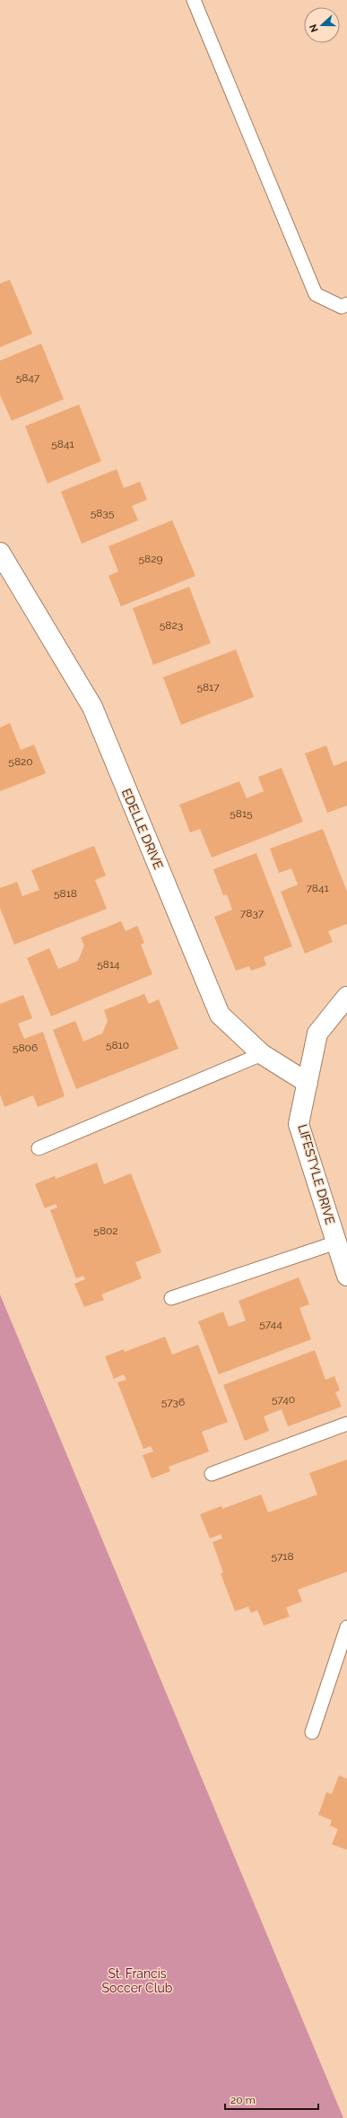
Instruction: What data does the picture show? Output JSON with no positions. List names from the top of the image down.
{
  "streets": {
    "street": ["EDELLE DRIVE", "LIFESTYLE DRIVE"]
  },
  "crossings": [
    ["EDELLE DRIVE", "LIFESTYLE DRIVE"]
  ],
  "parks": ["St. Francis Soccer Club"],
  "house_numbers": [
    "5847",
    "5841",
    "5835",
    "5829",
    "5823",
    "5817",
    "5820",
    "5815",
    "7841",
    "5818",
    "7837",
    "5814",
    "5810",
    "5806",
    "5802",
    "5744",
    "5740",
    "5736",
    "5718"
  ],
  "scale_bar": "20 m",
  "north": "left"
}
